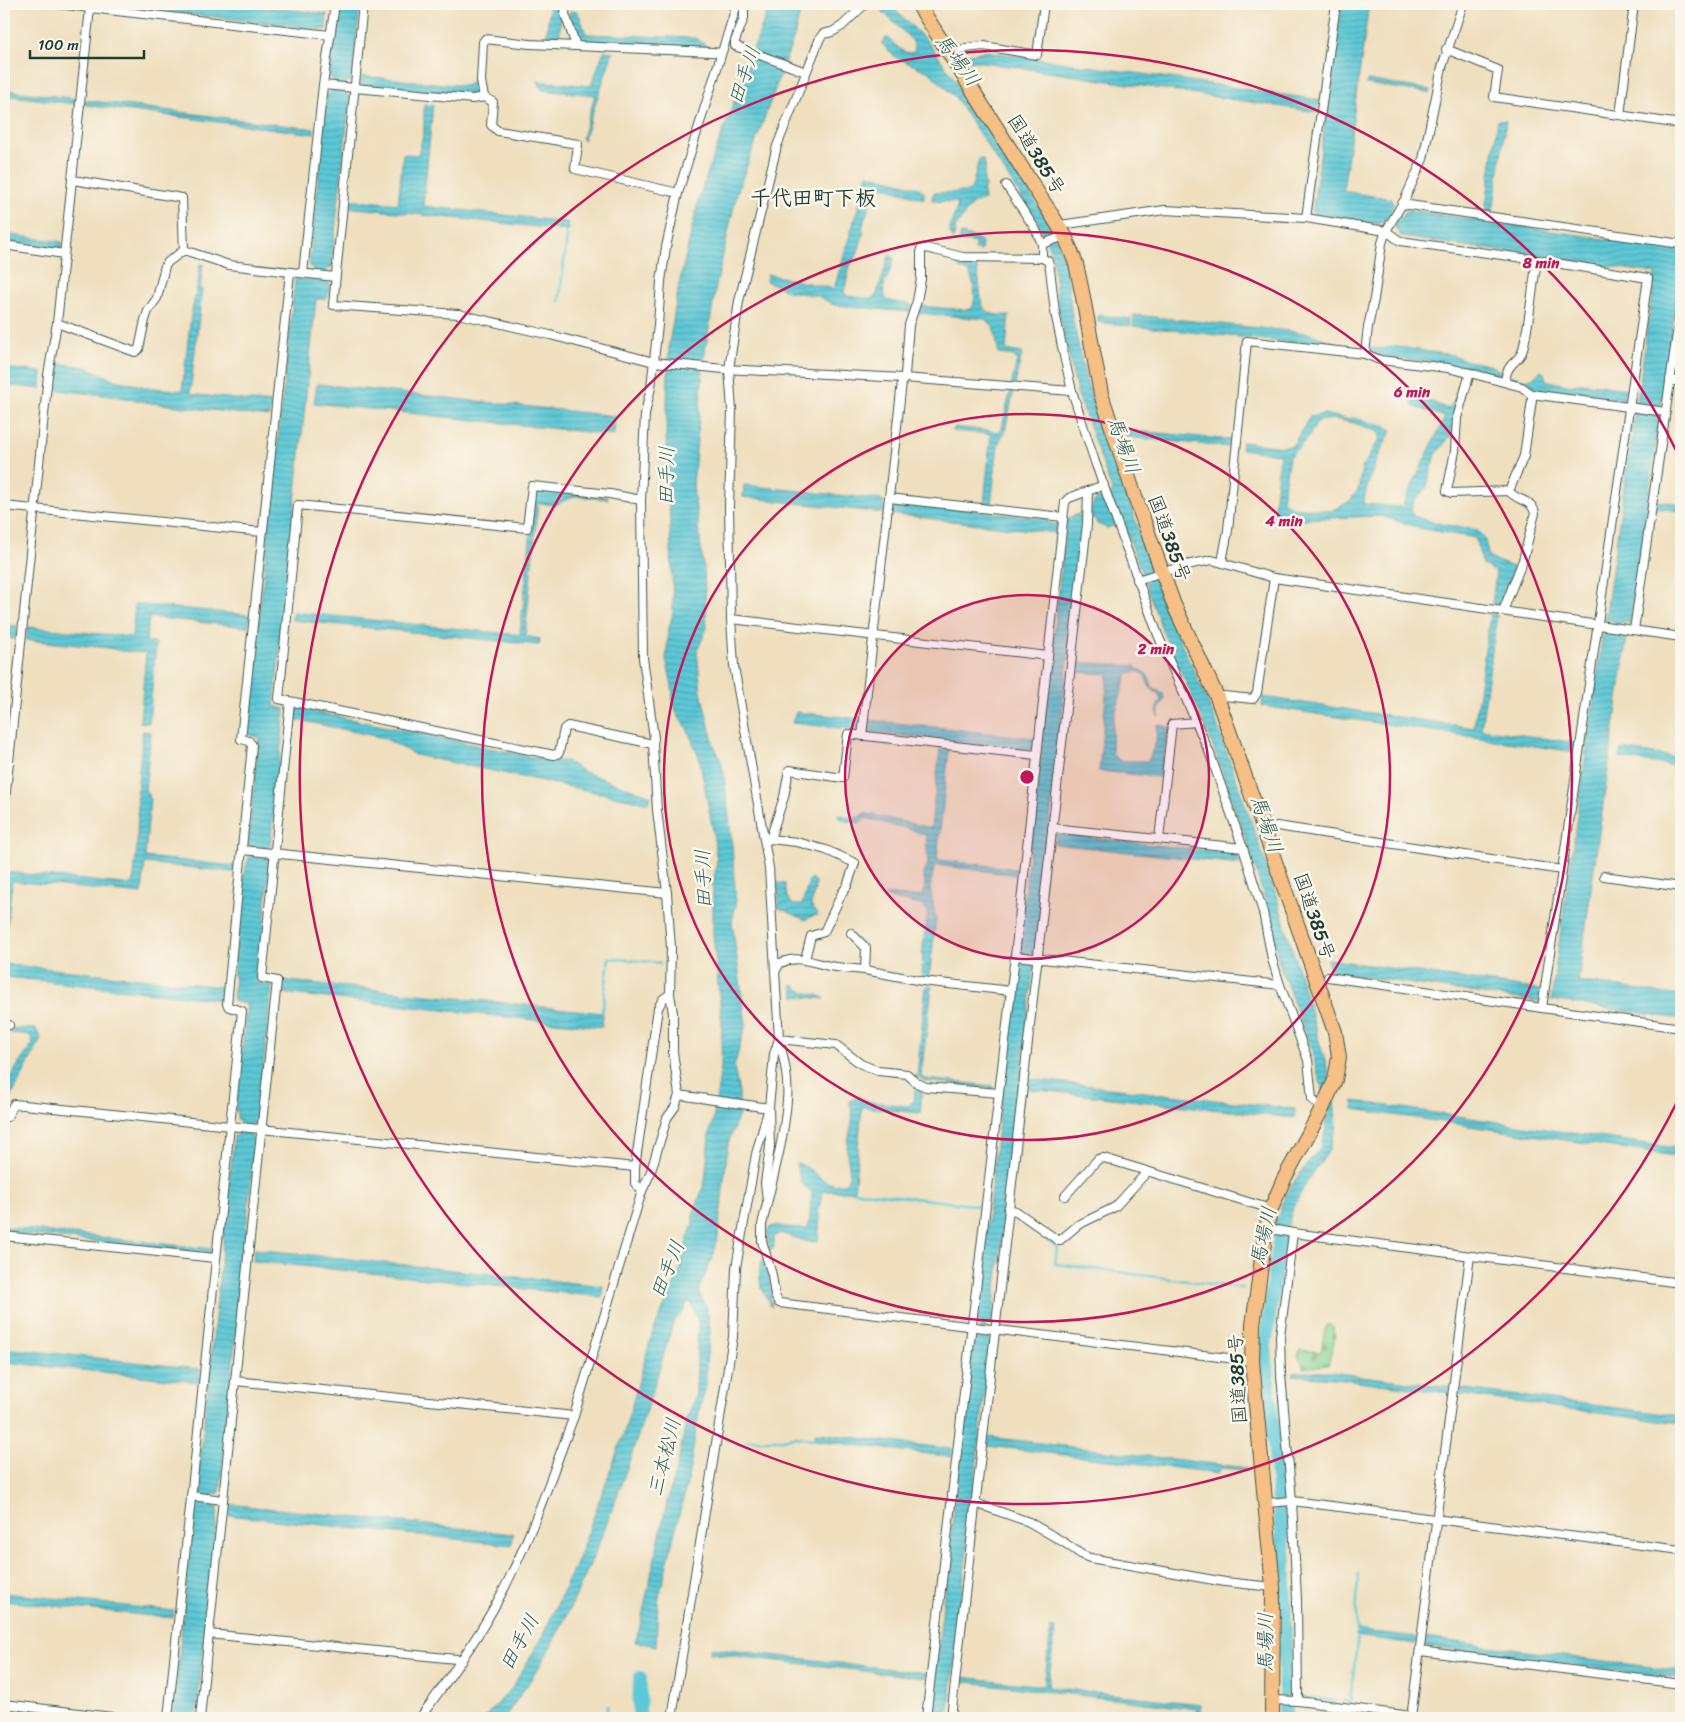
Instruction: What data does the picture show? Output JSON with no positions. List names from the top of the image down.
{
  "streets": {
    "highway": ["国道385号"]
  },
  "districts": ["千代田町下板"],
  "water": ["馬場川", "田手川", "三本松川"],
  "scale_bar": "100 m",
  "rings": [
    "8 min",
    "6 min",
    "4 min",
    "2 min"
  ]
}
